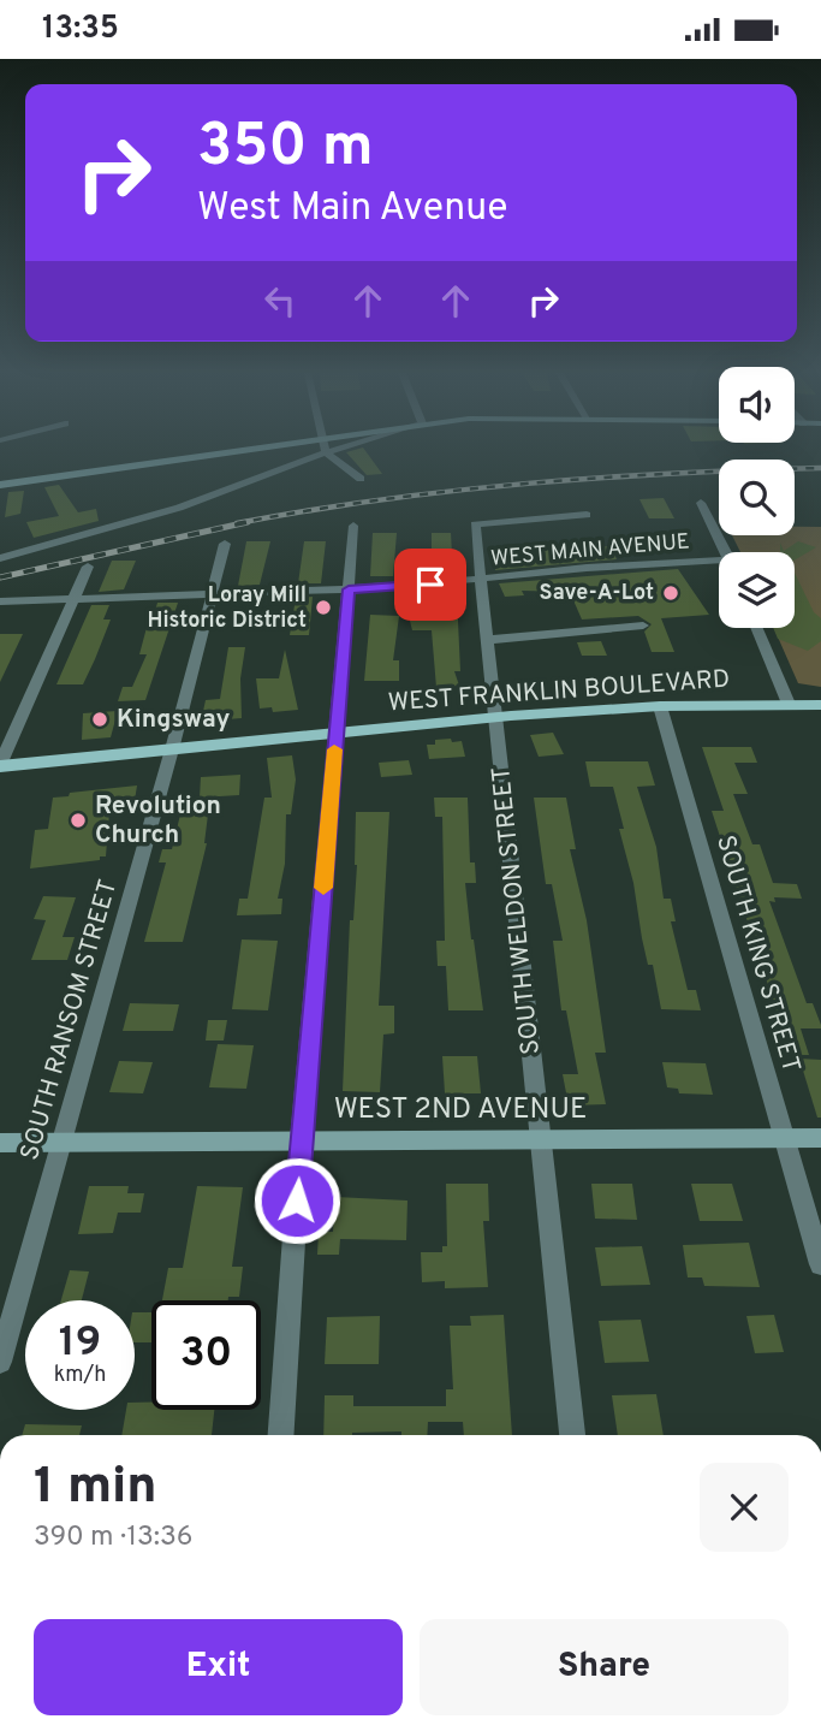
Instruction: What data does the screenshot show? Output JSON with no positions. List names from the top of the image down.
{
  "streets": {
    "main road": ["WEST FRANKLIN BOULEVARD", "WEST 2ND AVENUE"],
    "street": [
      "WEST MAIN AVENUE",
      "SOUTH WELDON STREET",
      "SOUTH KING STREET",
      "SOUTH RANSOM STREET"
    ]
  },
  "crossings": [
    ["WEST MAIN AVENUE", "SOUTH WELDON STREET"],
    ["WEST MAIN AVENUE", "SOUTH RANSOM STREET"],
    ["WEST FRANKLIN BOULEVARD", "SOUTH WELDON STREET"],
    ["WEST FRANKLIN BOULEVARD", "SOUTH KING STREET"],
    ["WEST FRANKLIN BOULEVARD", "SOUTH RANSOM STREET"],
    ["SOUTH WELDON STREET", "WEST 2ND AVENUE"],
    ["SOUTH KING STREET", "WEST 2ND AVENUE"],
    ["SOUTH RANSOM STREET", "WEST 2ND AVENUE"]
  ],
  "places": [
    "Save-A-Lot",
    "Loray Mill Historic District",
    "Kingsway",
    "Revolution Church"
  ],
  "page": {
    "status": "13:35",
    "turn": ["350 m", "West Main Avenue"],
    "speed": "19 km/h",
    "limit": "30",
    "heading": ["1 min", "390 m · 13:36"],
    "buttons": ["Exit", "Share"]
  }
}
